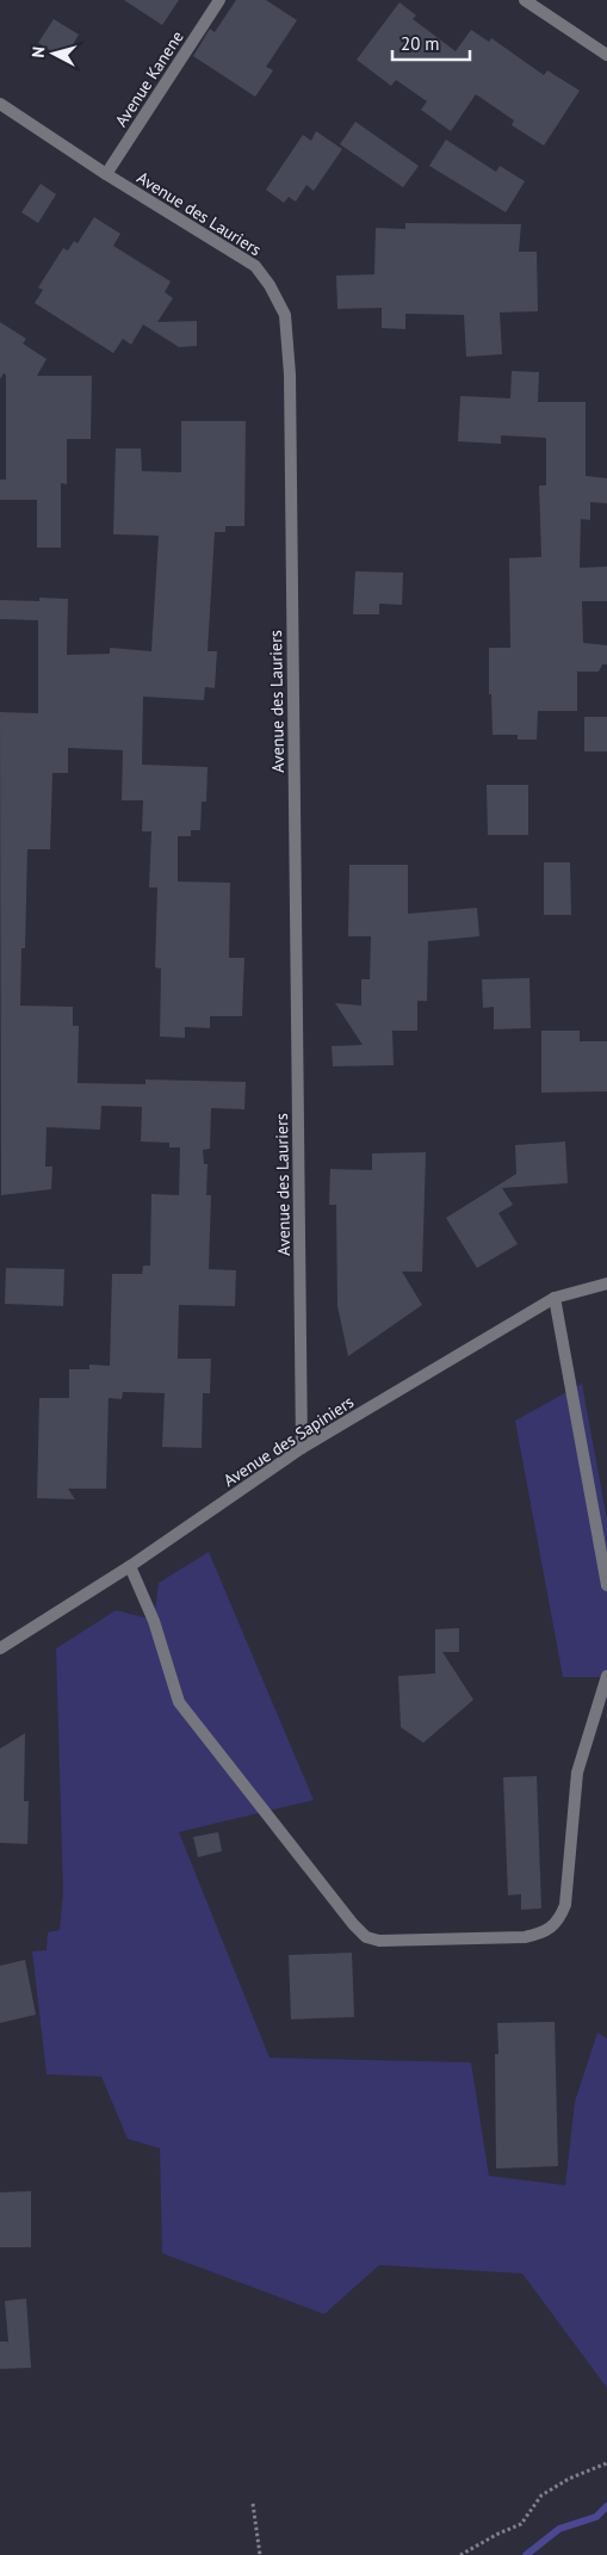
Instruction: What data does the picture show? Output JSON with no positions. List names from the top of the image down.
{
  "streets": {
    "street": ["Avenue Kanene", "Avenue des Lauriers", "Avenue des Sapiniers"]
  },
  "crossings": [
    ["Avenue Kanene", "Avenue des Lauriers"],
    ["Avenue des Lauriers", "Avenue des Sapiniers"]
  ],
  "scale_bar": "20 m",
  "north": "left"
}
